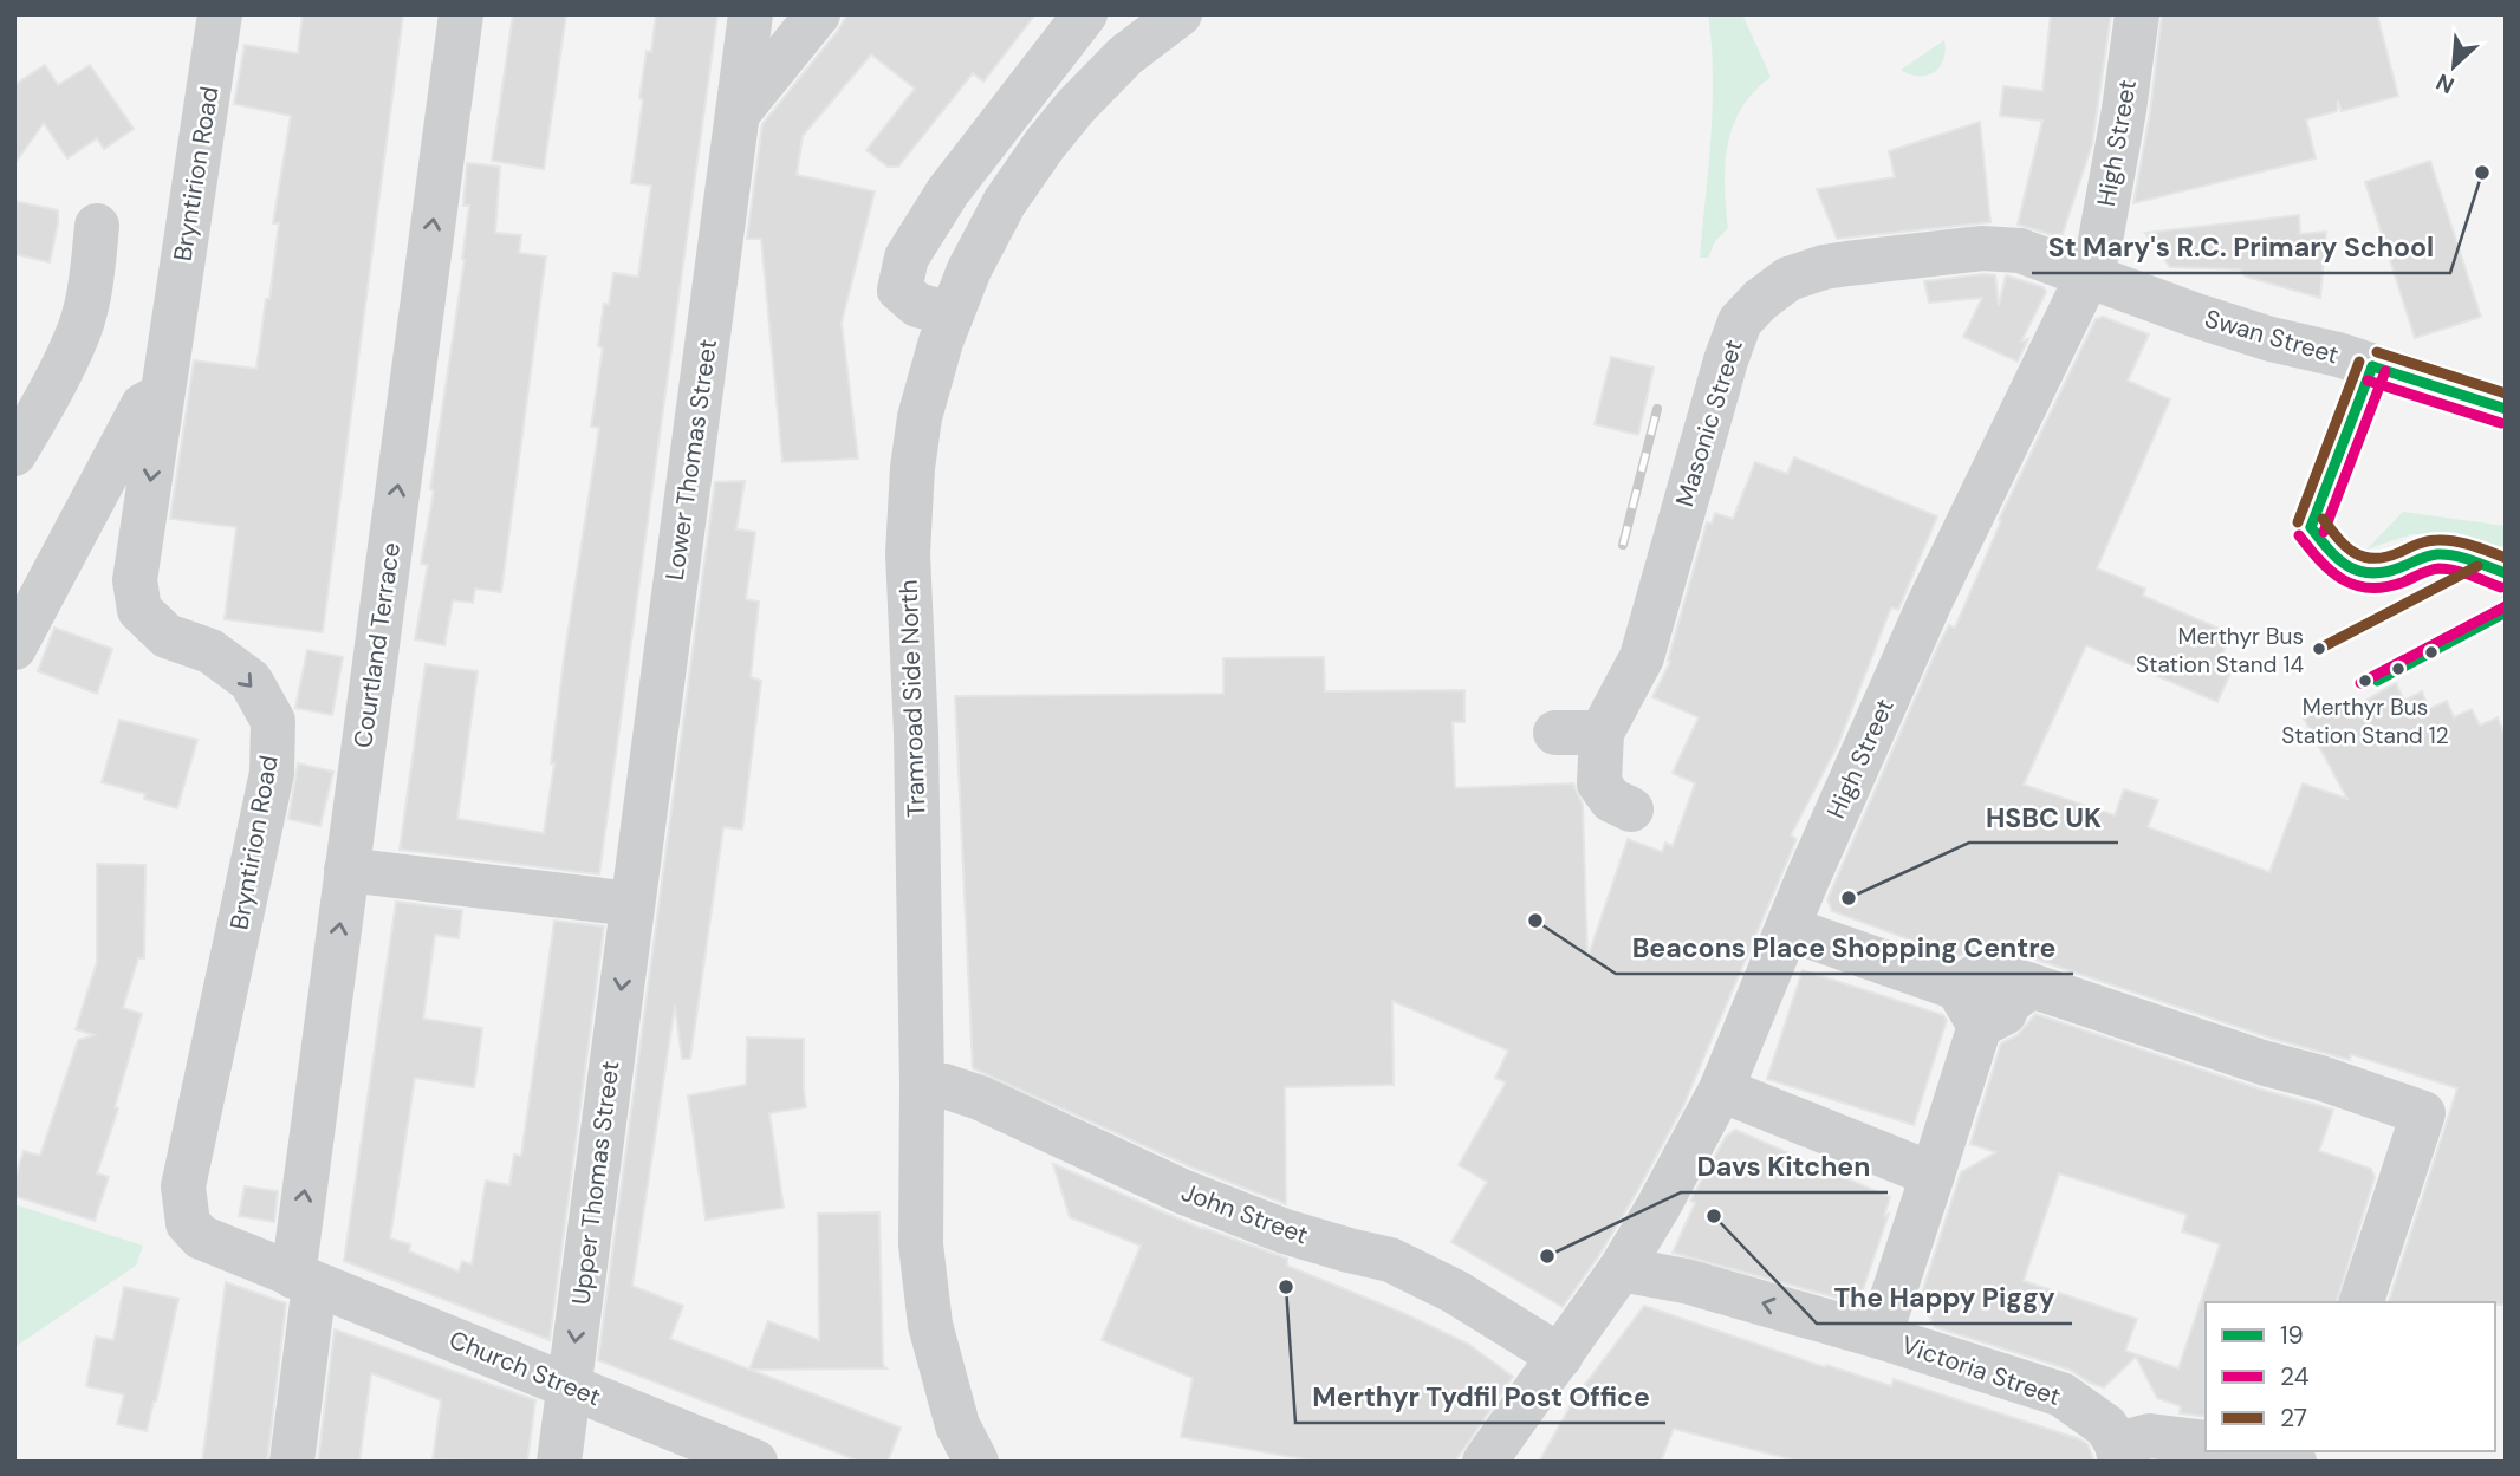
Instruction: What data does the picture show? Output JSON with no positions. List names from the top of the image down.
{
  "streets": {
    "street": [
      "High Street",
      "Bryntirion Road",
      "Swan Street",
      "Masonic Street",
      "Lower Thomas Street",
      "Courtland Terrace",
      "Tramroad Side North",
      "Upper Thomas Street",
      "John Street",
      "Church Street",
      "Victoria Street"
    ]
  },
  "crossings": [
    ["High Street", "Swan Street"],
    ["High Street", "Masonic Street"],
    ["High Street", "John Street"],
    ["High Street", "Victoria Street"],
    ["Bryntirion Road", "Courtland Terrace"],
    ["Bryntirion Road", "Church Street"],
    ["Swan Street", "Masonic Street"],
    ["Lower Thomas Street", "Upper Thomas Street"],
    ["Courtland Terrace", "Church Street"],
    ["Tramroad Side North", "John Street"],
    ["Upper Thomas Street", "Church Street"]
  ],
  "one_way": ["Bryntirion Road", "Courtland Terrace", "Upper Thomas Street"],
  "places": [
    "St Mary's R.C. Primary School",
    "Merthyr Bus Station Stand 14",
    "Merthyr Bus Station Stand 12",
    "HSBC UK",
    "Beacons Place Shopping Centre",
    "The Happy Piggy",
    "Davs Kitchen",
    "Merthyr Tydfil Post Office"
  ],
  "lines": ["transit line 27", "transit line 19", "transit line 24"],
  "legend": ["19", "24", "27"],
  "north": "bottom left"
}
